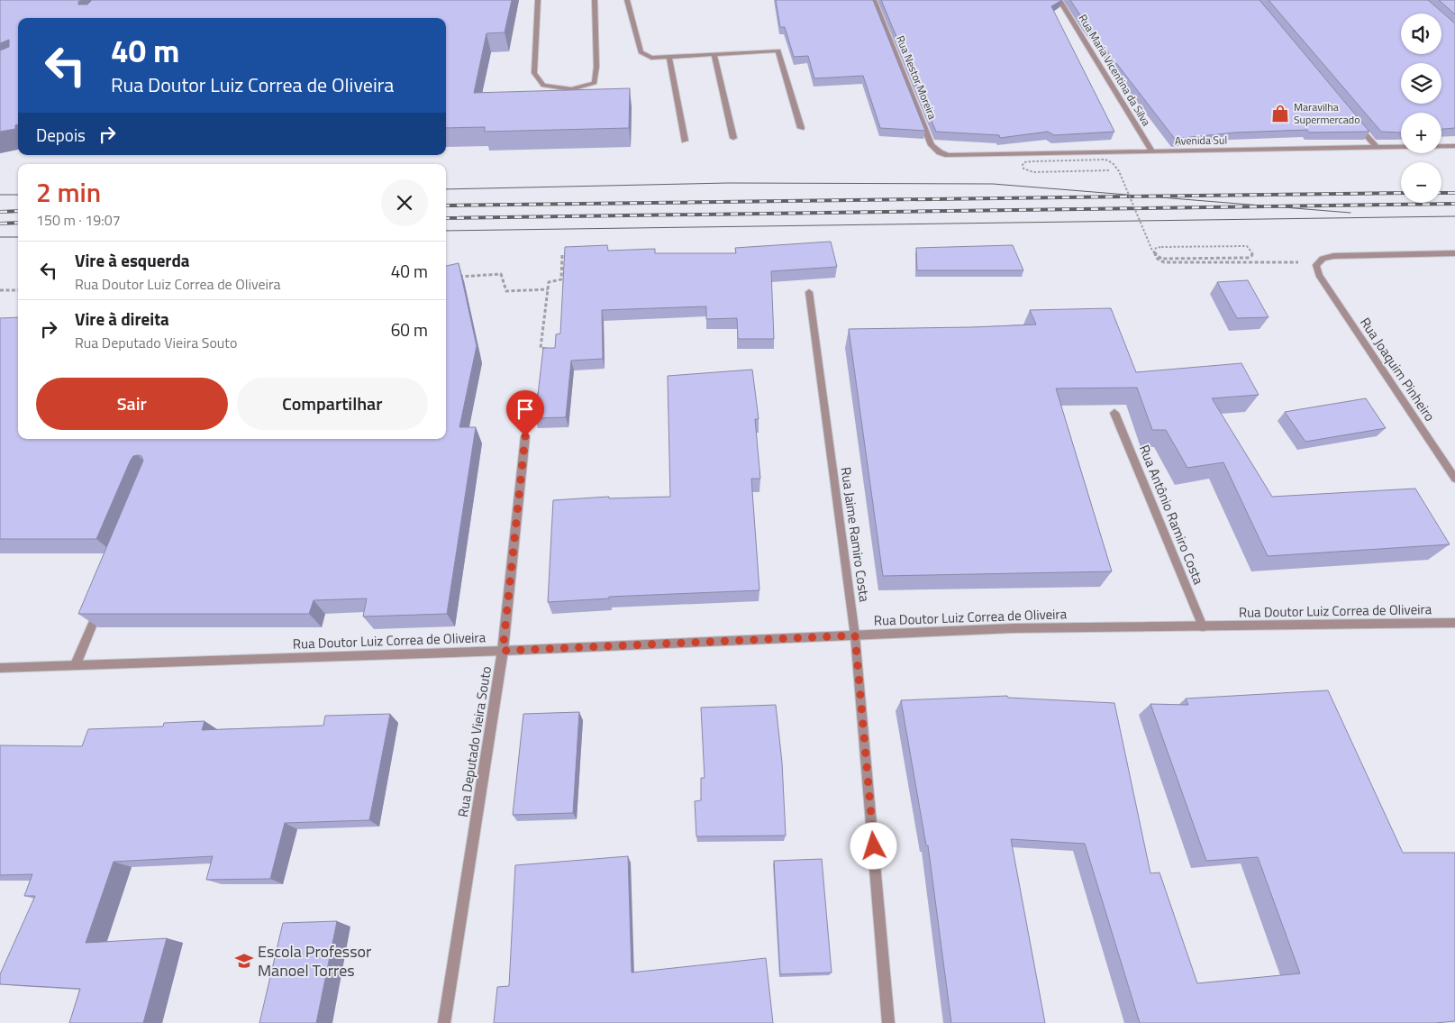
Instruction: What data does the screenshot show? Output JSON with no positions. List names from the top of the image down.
{
  "streets": {
    "street": [
      "Rua Maria Vicentina da Silva",
      "Rua Nestor Moreira",
      "Avenida Sul",
      "Rua Joaquim Pinheiro",
      "Rua Antônio Ramiro Costa",
      "Rua Jaime Ramiro Costa",
      "Rua Doutor Luiz Correa de Oliveira",
      "Rua Deputado Vieira Souto"
    ]
  },
  "crossings": [
    ["Rua Maria Vicentina da Silva", "Avenida Sul"],
    ["Rua Nestor Moreira", "Avenida Sul"],
    ["Rua Antônio Ramiro Costa", "Rua Doutor Luiz Correa de Oliveira"],
    ["Rua Jaime Ramiro Costa", "Rua Doutor Luiz Correa de Oliveira"],
    ["Rua Doutor Luiz Correa de Oliveira", "Rua Deputado Vieira Souto"]
  ],
  "places": {
    "shop": ["Maravilha Supermercado"],
    "school or university": ["Escola Professor Manoel Torres"]
  },
  "page": {
    "map_buttons": ["+", "−"],
    "turn": ["40 m", "Rua Doutor Luiz Correa de Oliveira"],
    "then": "Depois",
    "heading": ["2 min", "150 m · 19:07"],
    "list": [
      {
        "name": "Vire à esquerda",
        "note": "Rua Doutor Luiz Correa de Oliveira",
        "value": "40 m"
      },
      {
        "name": "Vire à direita",
        "note": "Rua Deputado Vieira Souto",
        "value": "60 m"
      }
    ],
    "buttons": ["Sair", "Compartilhar"]
  }
}
